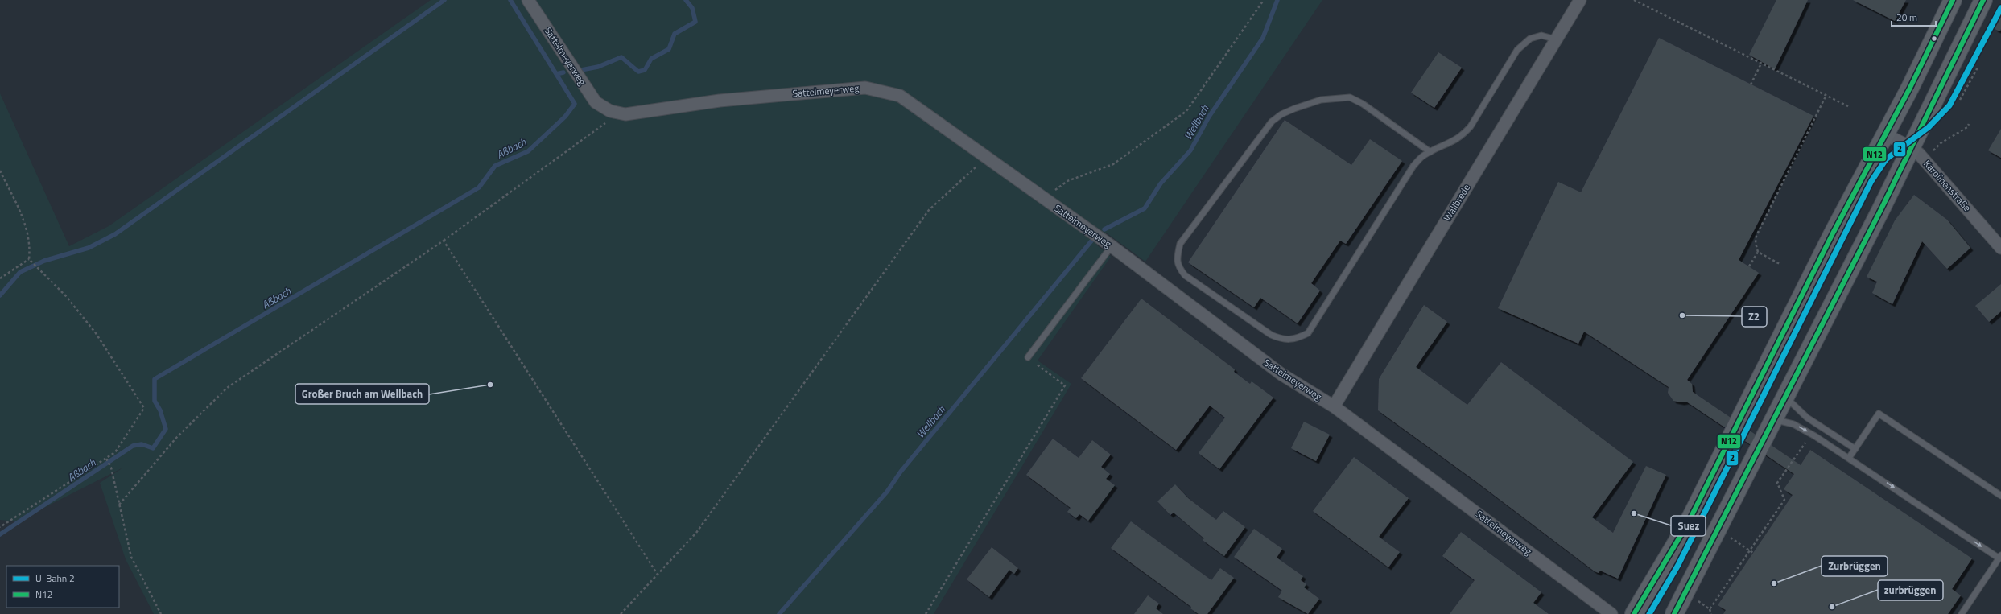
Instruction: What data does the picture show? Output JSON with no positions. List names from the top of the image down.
{
  "streets": {
    "street": ["Sattelmeyerweg", "Karolinenstraße", "Wallbrede"]
  },
  "crossings": [
    ["Sattelmeyerweg", "Wallbrede"]
  ],
  "water": ["Wellbach", "Aßbach"],
  "places": [
    "Z2",
    "Großer Bruch am Wellbach",
    "Suez",
    "Zurbrüggen",
    "zurbrüggen"
  ],
  "lines": ["transit line N12", "metro line 2"],
  "legend": ["U-Bahn 2", "N12"],
  "scale_bar": "20 m"
}
